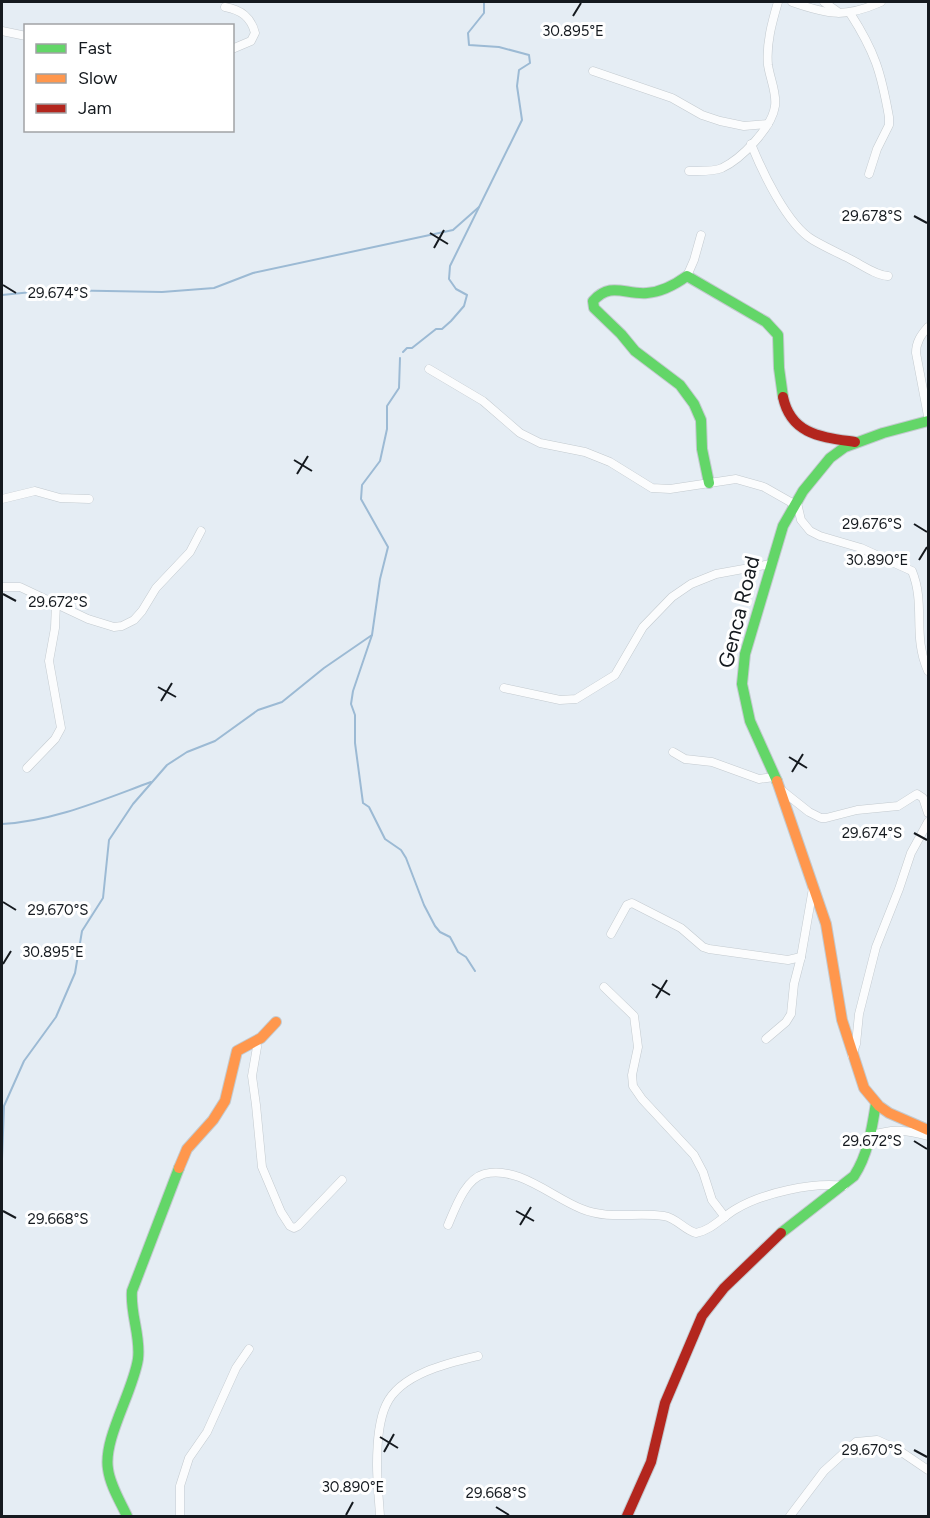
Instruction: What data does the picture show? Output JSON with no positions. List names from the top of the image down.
{
  "streets": {
    "street": ["Genca Road"]
  },
  "legend": ["Fast", "Slow", "Jam"],
  "coordinates": [
    "30.895°E",
    "29.678°S",
    "29.674°S",
    "29.676°S",
    "30.890°E",
    "29.672°S",
    "29.670°S",
    "29.668°S"
  ]
}
